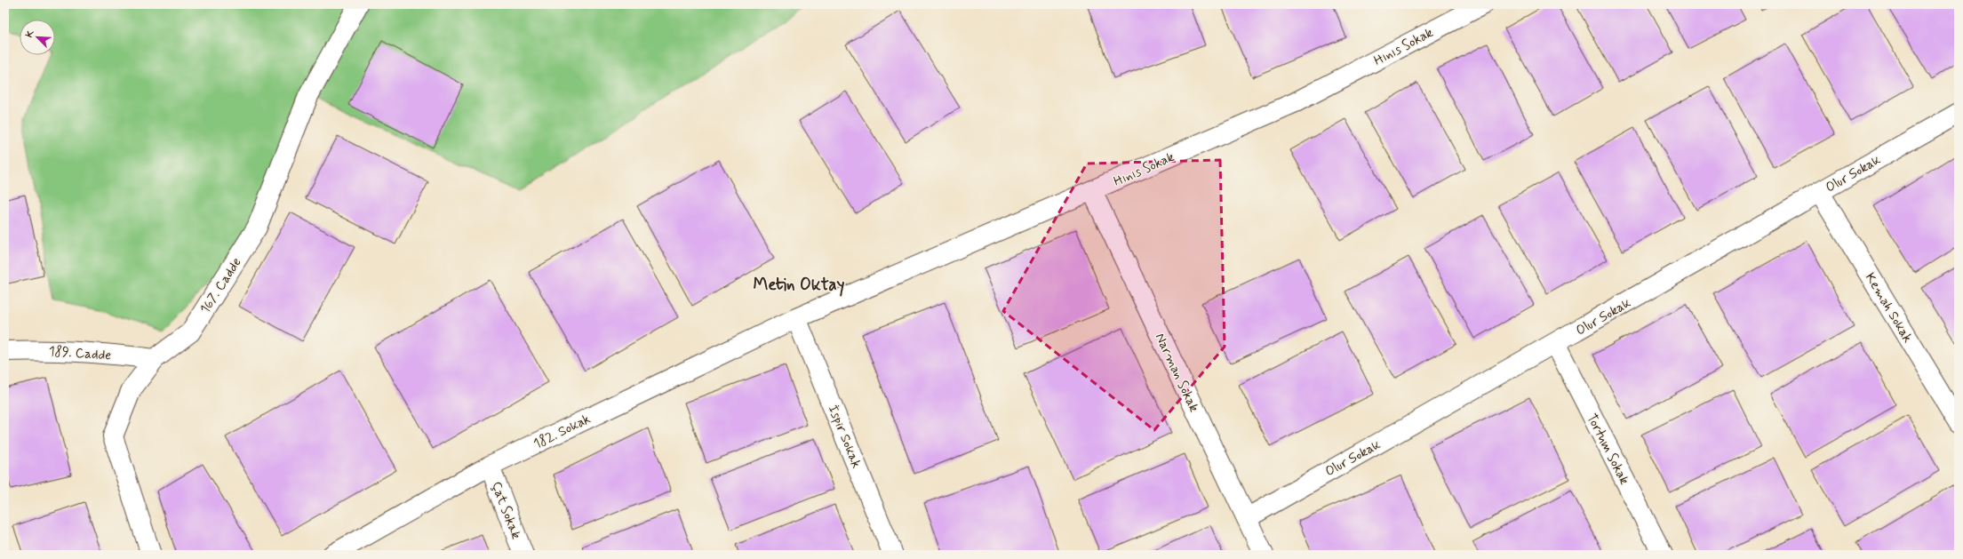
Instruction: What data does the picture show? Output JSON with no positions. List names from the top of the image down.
{
  "streets": {
    "street": [
      "Hınıs Sokak",
      "Olur Sokak",
      "167. Cadde",
      "Kemah Sokak",
      "189. Cadde",
      "Narman Sokak",
      "182. Sokak",
      "İspir Sokak",
      "Tortum Sokak",
      "Çat Sokak"
    ]
  },
  "crossings": [
    ["Hınıs Sokak", "Narman Sokak"],
    ["Hınıs Sokak", "182. Sokak"],
    ["Hınıs Sokak", "İspir Sokak"],
    ["Olur Sokak", "Kemah Sokak"],
    ["Olur Sokak", "Narman Sokak"],
    ["Olur Sokak", "Tortum Sokak"],
    ["167. Cadde", "189. Cadde"],
    ["182. Sokak", "İspir Sokak"],
    ["182. Sokak", "Çat Sokak"]
  ],
  "districts": ["Metin Oktay"],
  "north": "top left"
}
